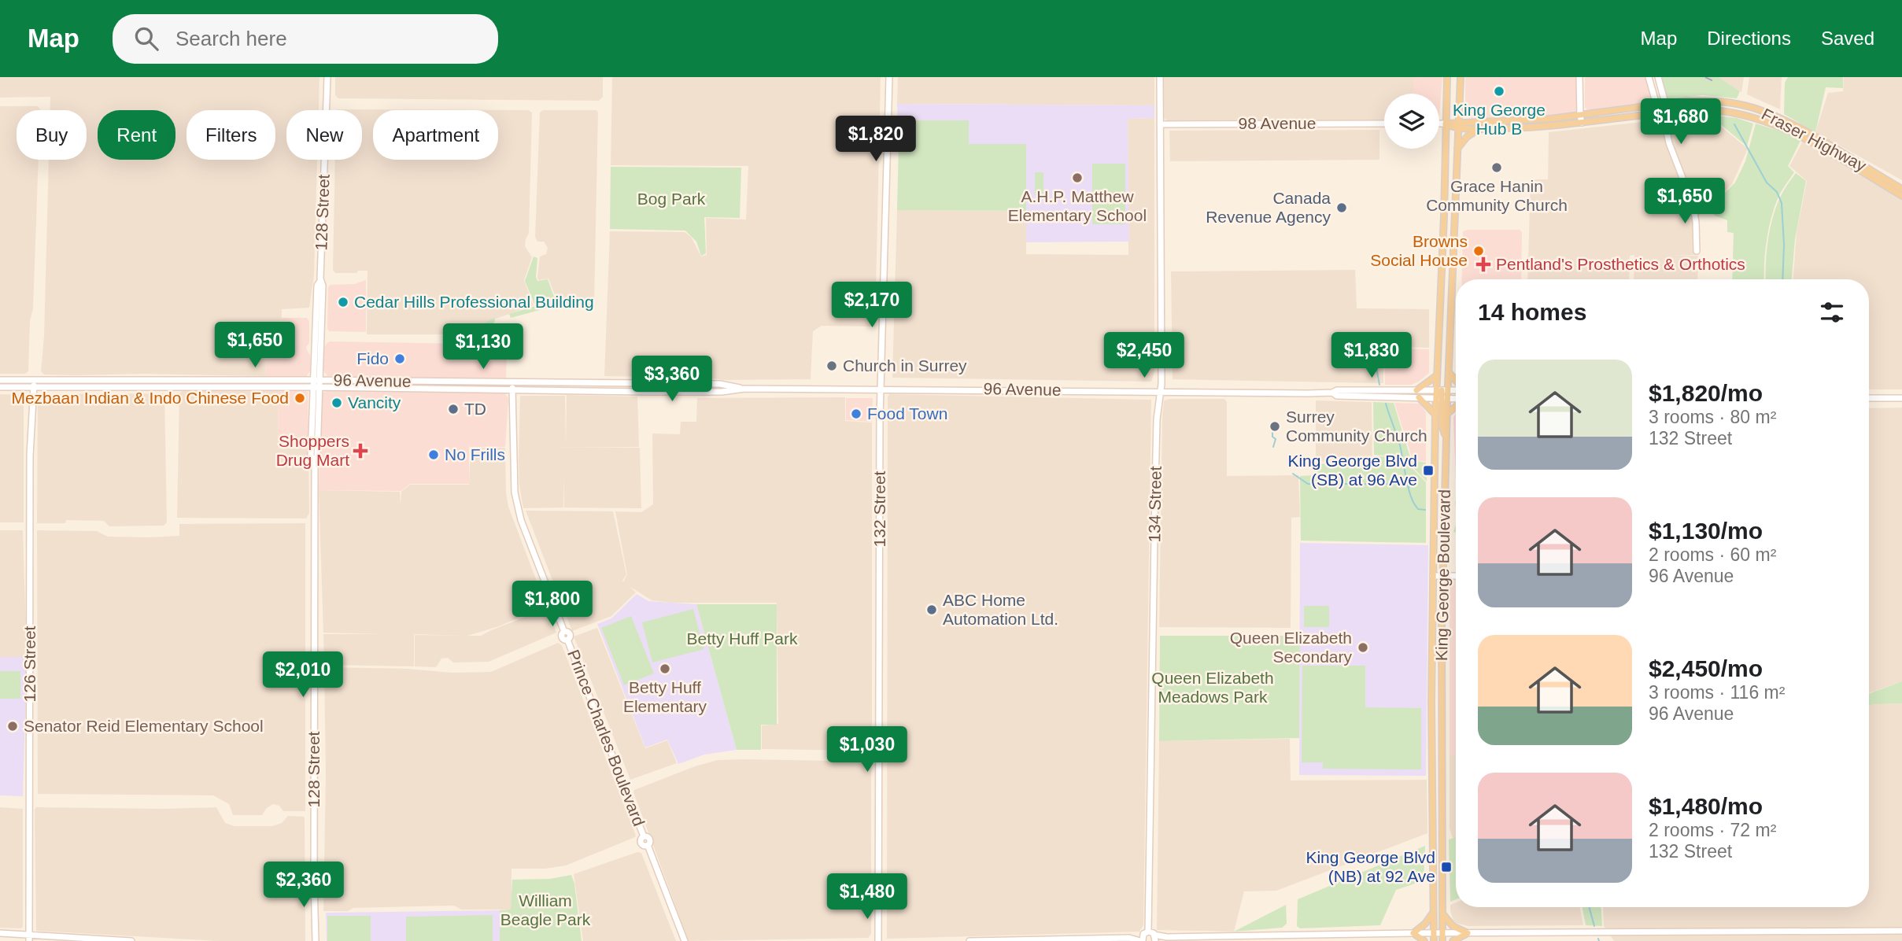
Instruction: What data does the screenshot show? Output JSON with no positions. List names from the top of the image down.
{
  "streets": {
    "main road": [
      "98 Avenue",
      "Fraser Highway",
      "128 Street",
      "96 Avenue",
      "134 Street",
      "132 Street",
      "King George Boulevard",
      "126 Street",
      "Prince Charles Boulevard"
    ]
  },
  "crossings": [
    ["98 Avenue", "134 Street"],
    ["Fraser Highway", "King George Boulevard"],
    ["128 Street", "96 Avenue"],
    ["96 Avenue", "134 Street"],
    ["96 Avenue", "132 Street"],
    ["96 Avenue", "King George Boulevard"],
    ["96 Avenue", "126 Street"],
    ["96 Avenue", "Prince Charles Boulevard"]
  ],
  "parks": [
    "Bog Park",
    "Betty Huff Park",
    "Queen Elizabeth Meadows Park",
    "William Beagle Park"
  ],
  "places": {
    "other": [
      "King George Hub B",
      "Grace Hanin Community Church",
      "A.H.P. Matthew Elementary School",
      "Canada Revenue Agency",
      "Browns Social House",
      "Cedar Hills Professional Building",
      "Fido",
      "Church in Surrey",
      "Mezbaan Indian & Indo Chinese Food",
      "Vancity",
      "TD",
      "Food Town",
      "Surrey Community Church",
      "No Frills",
      "ABC Home Automation Ltd.",
      "Queen Elizabeth Secondary",
      "Betty Huff Elementary",
      "Senator Reid Elementary School"
    ],
    "health": ["Pentland's Prosthetics & Orthotics", "Shoppers Drug Mart"],
    "transit": ["King George Blvd (SB) at 96 Ave", "King George Blvd (NB) at 92 Ave"]
  },
  "page": {
    "header": "Map",
    "search": "Search here",
    "nav": ["Map", "Directions", "Saved"],
    "price": [
      "$1,680",
      "$1,820",
      "$1,650",
      "$2,170",
      "$1,650",
      "$1,130",
      "$2,450",
      "$1,830",
      "$3,360",
      "$1,800",
      "$2,010",
      "$1,030",
      "$2,360",
      "$1,480"
    ],
    "chip": [
      "Buy",
      "Rent",
      "Filters",
      "New",
      "Apartment"
    ],
    "heading": "14 homes",
    "list": [
      {
        "name": "$1,820/mo",
        "note": "3 rooms · 80 m² · 132 Street"
      },
      {
        "name": "$1,130/mo",
        "note": "2 rooms · 60 m² · 96 Avenue"
      },
      {
        "name": "$2,450/mo",
        "note": "3 rooms · 116 m² · 96 Avenue"
      },
      {
        "name": "$1,480/mo",
        "note": "2 rooms · 72 m² · 132 Street"
      }
    ]
  }
}
